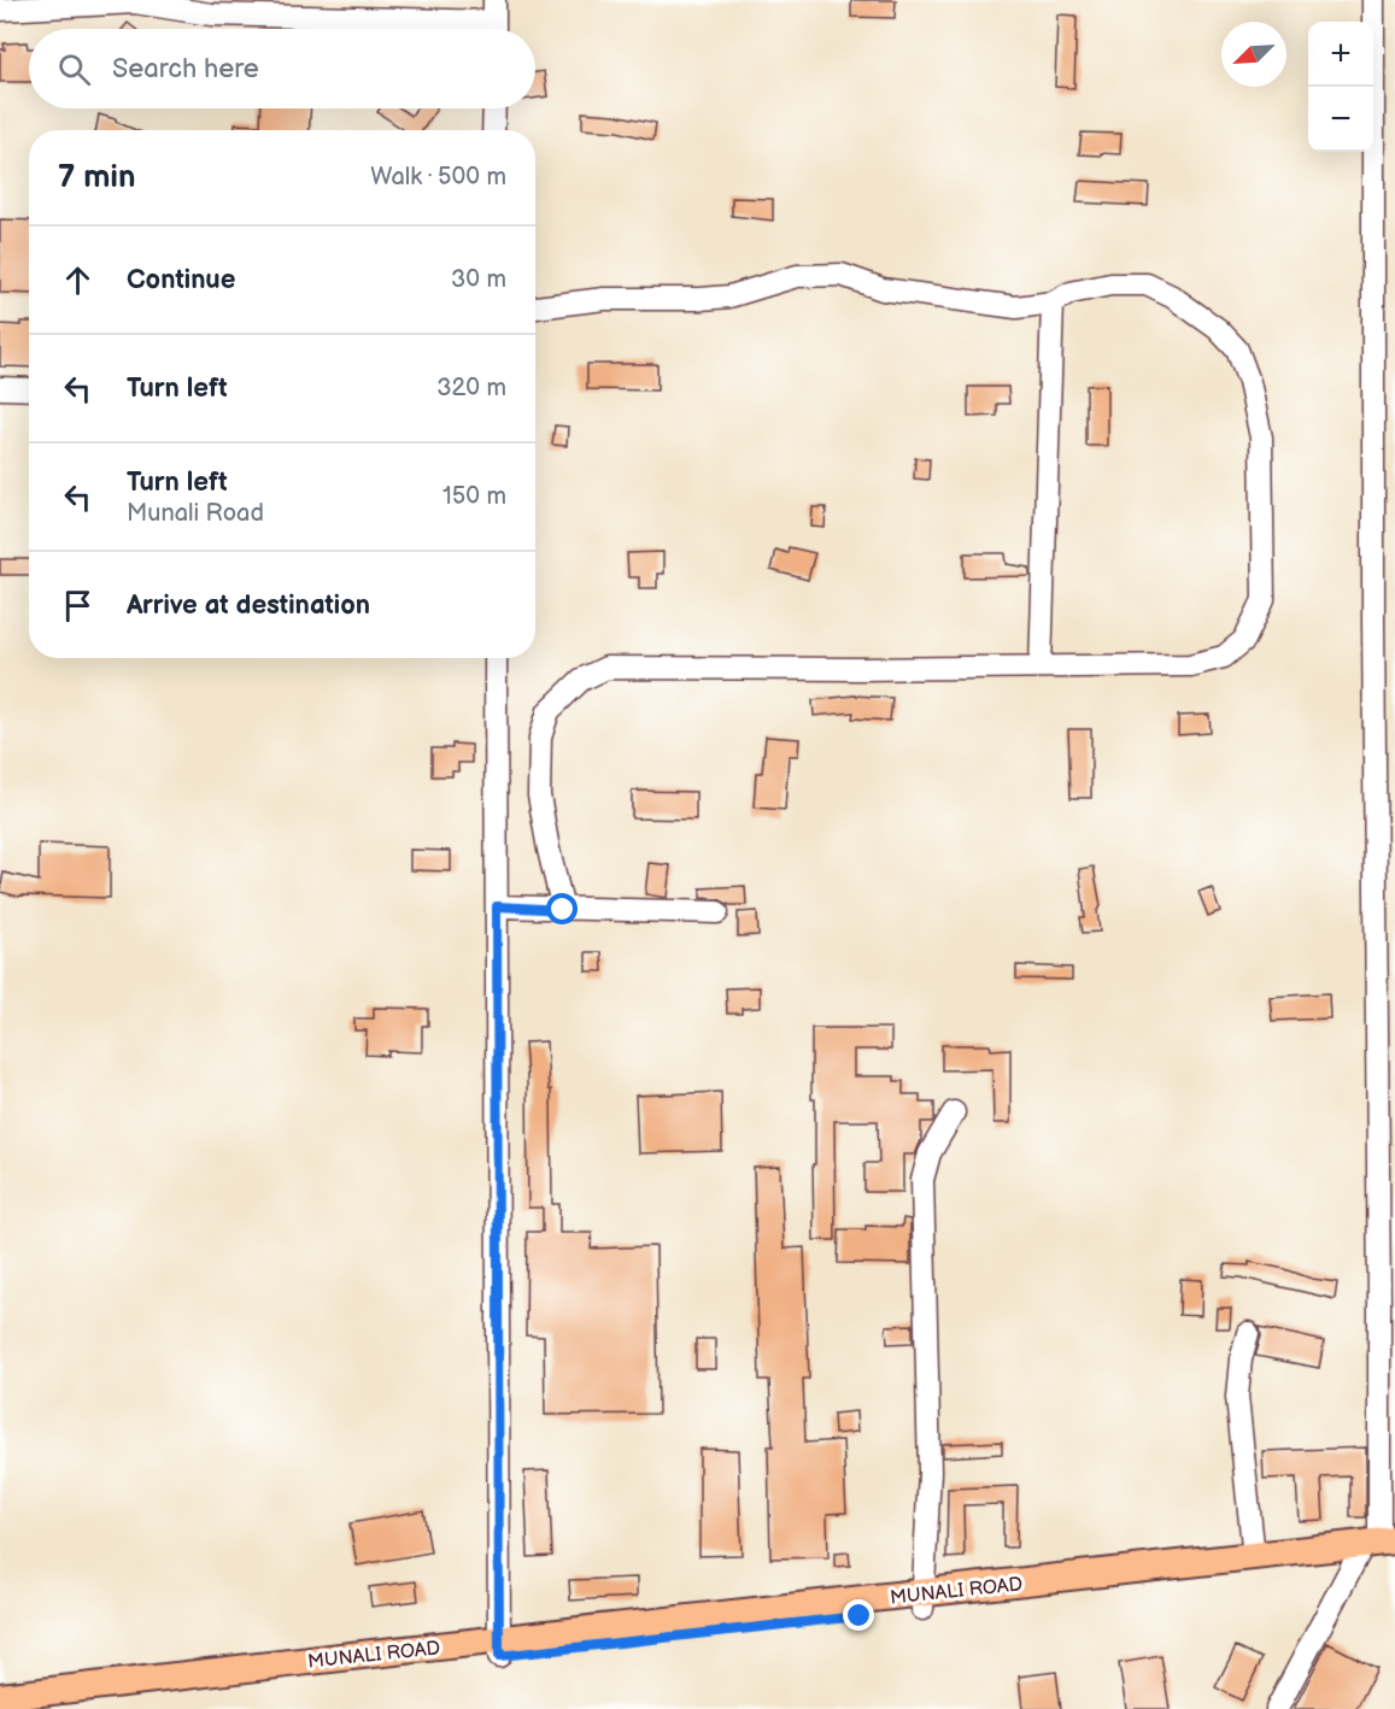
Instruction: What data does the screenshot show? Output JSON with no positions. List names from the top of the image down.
{
  "streets": {
    "main road": ["MUNALI ROAD"]
  },
  "north": "bottom left",
  "page": {
    "map_buttons": ["+", "−"],
    "search": "Search here",
    "heading": ["7 min", "Walk · 500 m"],
    "list": [
      ["Continue", "30 m"],
      ["Turn left", "320 m"],
      ["Turn left", "Munali Road", "150 m"],
      "Arrive at destination"
    ]
  }
}
